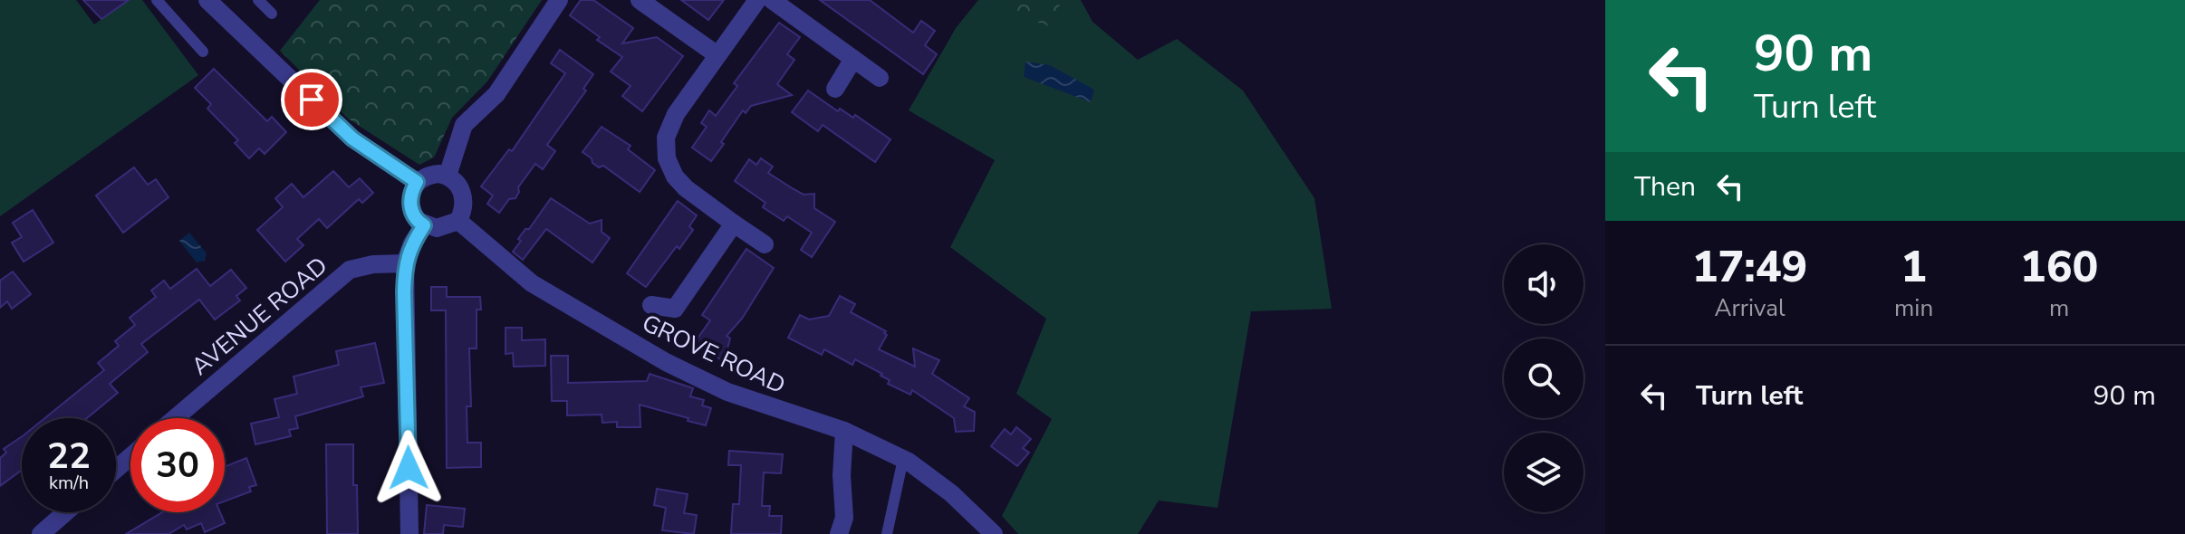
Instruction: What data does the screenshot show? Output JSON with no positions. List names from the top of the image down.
{
  "streets": {
    "street": ["AVENUE ROAD", "GROVE ROAD"]
  },
  "page": {
    "turn": ["90 m", "Turn left"],
    "then": "Then",
    "eta": [
      "17:49",
      "Arrival",
      "1",
      "min",
      "160",
      "m"
    ],
    "list": [
      {
        "name": "Turn left",
        "value": "90 m"
      }
    ],
    "speed": "22 km/h",
    "limit": "30"
  }
}
